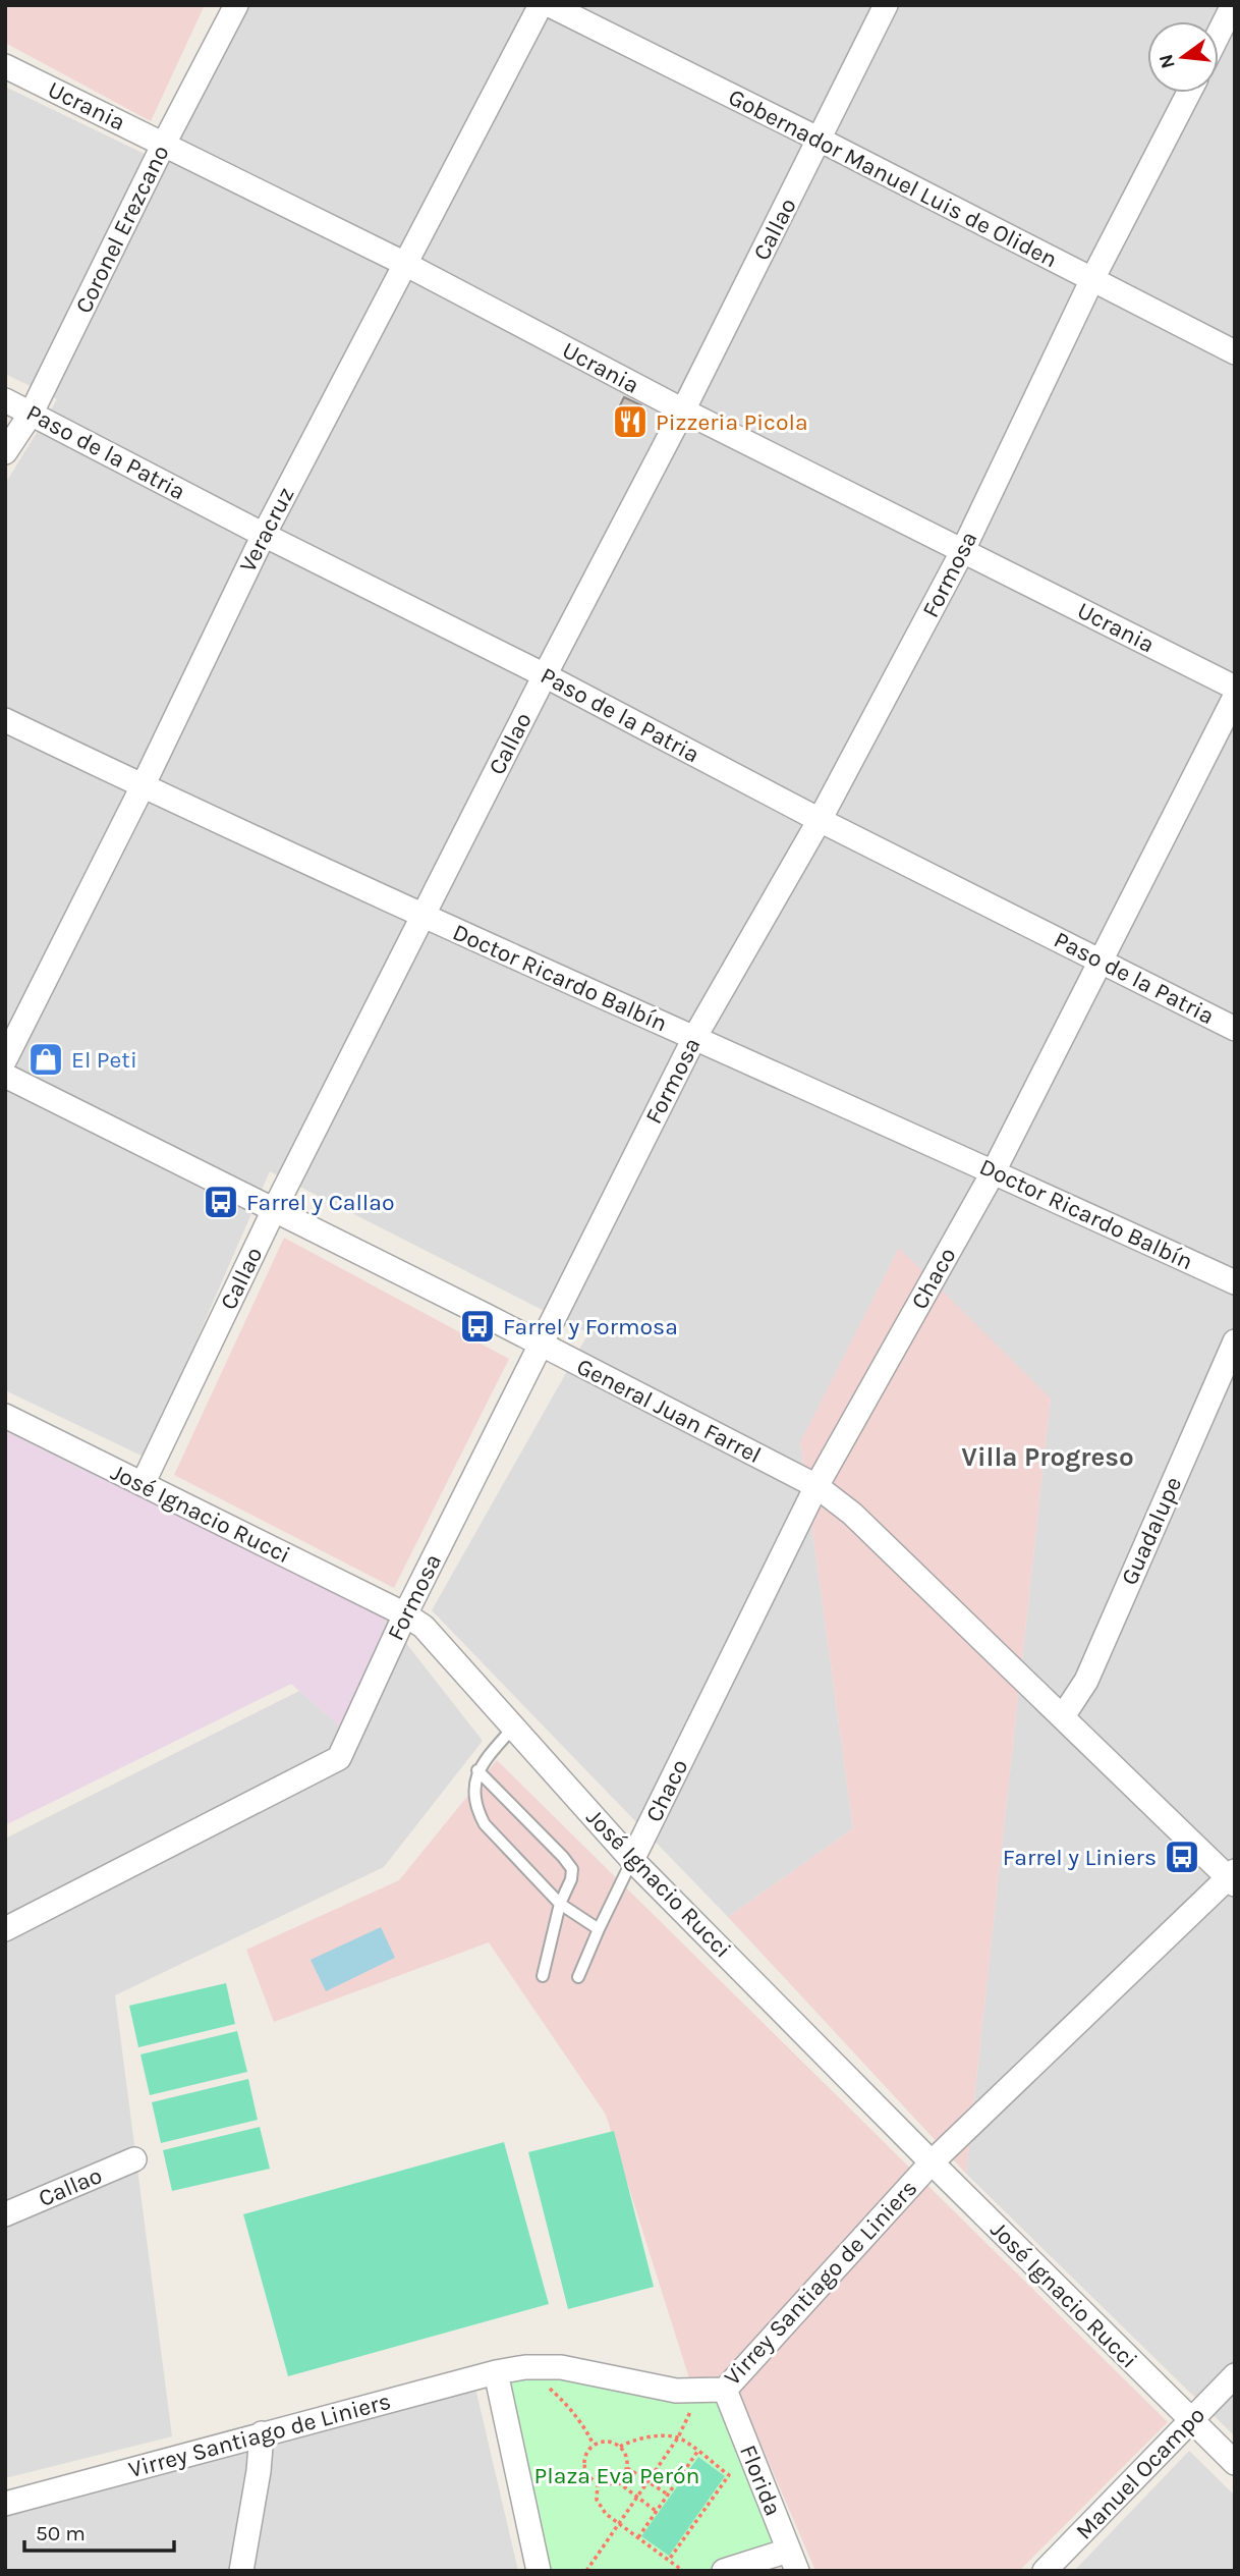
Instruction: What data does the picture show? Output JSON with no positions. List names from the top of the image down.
{
  "streets": {
    "street": [
      "Ucrania",
      "Gobernador Manuel Luis de Oliden",
      "Coronel Erezcano",
      "Callao",
      "Paso de la Patria",
      "Veracruz",
      "Formosa",
      "Doctor Ricardo Balbín",
      "Chaco",
      "General Juan Farrel",
      "José Ignacio Rucci",
      "Guadalupe",
      "Virrey Santiago de Liniers",
      "Manuel Ocampo",
      "Florida"
    ]
  },
  "crossings": [
    ["Ucrania", "Coronel Erezcano"],
    ["Ucrania", "Callao"],
    ["Ucrania", "Veracruz"],
    ["Ucrania", "Formosa"],
    ["Gobernador Manuel Luis de Oliden", "Callao"],
    ["Gobernador Manuel Luis de Oliden", "Formosa"],
    ["Coronel Erezcano", "Paso de la Patria"],
    ["Callao", "Paso de la Patria"],
    ["Callao", "Doctor Ricardo Balbín"],
    ["Callao", "General Juan Farrel"],
    ["Callao", "José Ignacio Rucci"],
    ["Paso de la Patria", "Veracruz"],
    ["Paso de la Patria", "Formosa"],
    ["Paso de la Patria", "Chaco"],
    ["Veracruz", "Doctor Ricardo Balbín"],
    ["Formosa", "Doctor Ricardo Balbín"],
    ["Formosa", "General Juan Farrel"],
    ["Formosa", "José Ignacio Rucci"],
    ["Doctor Ricardo Balbín", "Chaco"],
    ["Chaco", "General Juan Farrel"],
    ["Chaco", "José Ignacio Rucci"],
    ["General Juan Farrel", "Guadalupe"],
    ["General Juan Farrel", "Virrey Santiago de Liniers"],
    ["José Ignacio Rucci", "Virrey Santiago de Liniers"],
    ["José Ignacio Rucci", "Manuel Ocampo"],
    ["Virrey Santiago de Liniers", "Florida"]
  ],
  "districts": ["Villa Progreso"],
  "parks": ["Plaza Eva Perón"],
  "places": {
    "restaurant": ["Pizzeria Picola"],
    "shop": ["El Peti"],
    "bus stop": ["Farrel y Callao", "Farrel y Formosa", "Farrel y Liniers"]
  },
  "scale_bar": "50 m",
  "north": "left"
}
